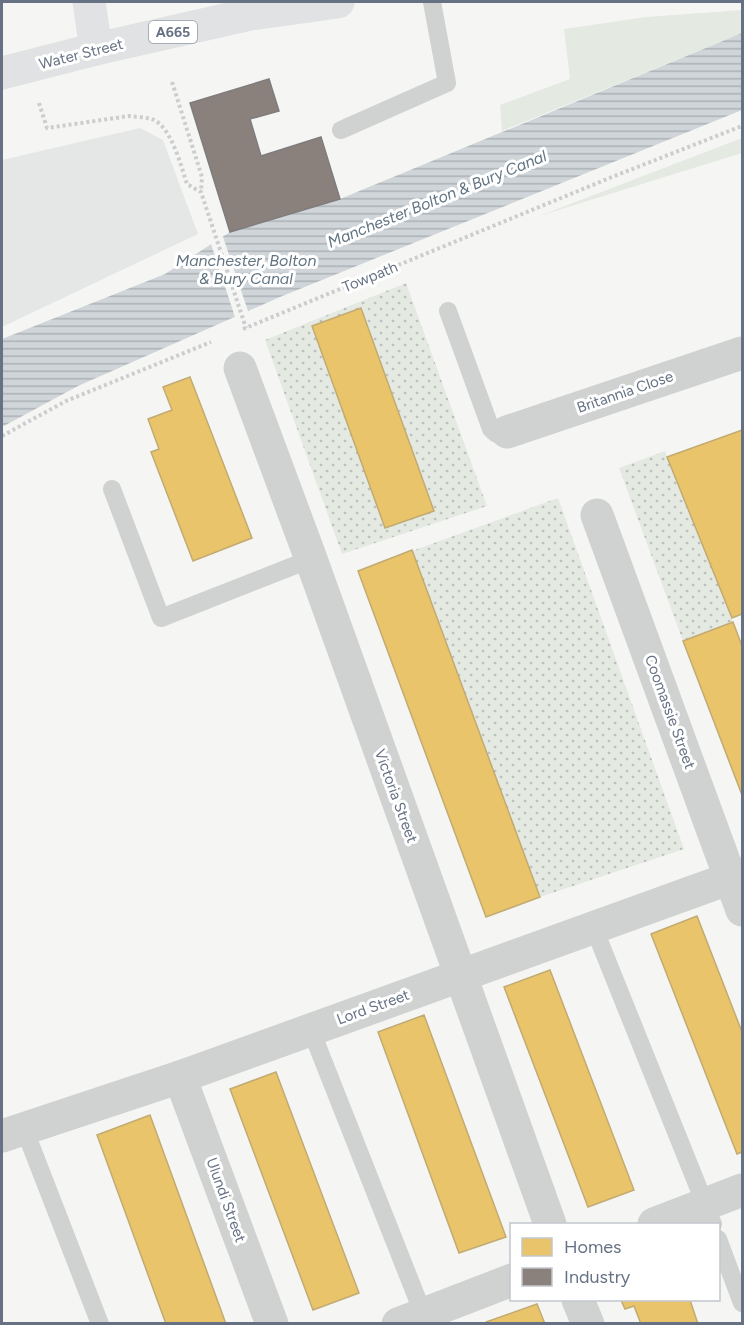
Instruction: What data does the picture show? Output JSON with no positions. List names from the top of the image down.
{
  "streets": {
    "main road": ["A665", "Water Street"],
    "street": [
      "Britannia Close",
      "Coomassie Street",
      "Victoria Street",
      "Lord Street",
      "Ulundi Street"
    ],
    "path": ["Towpath"]
  },
  "crossings": [
    ["Coomassie Street", "Lord Street"],
    ["Victoria Street", "Lord Street"],
    ["Lord Street", "Ulundi Street"]
  ],
  "water": ["Manchester Bolton & Bury Canal", "Manchester, Bolton & Bury Canal"],
  "legend": ["Homes", "Industry"]
}
